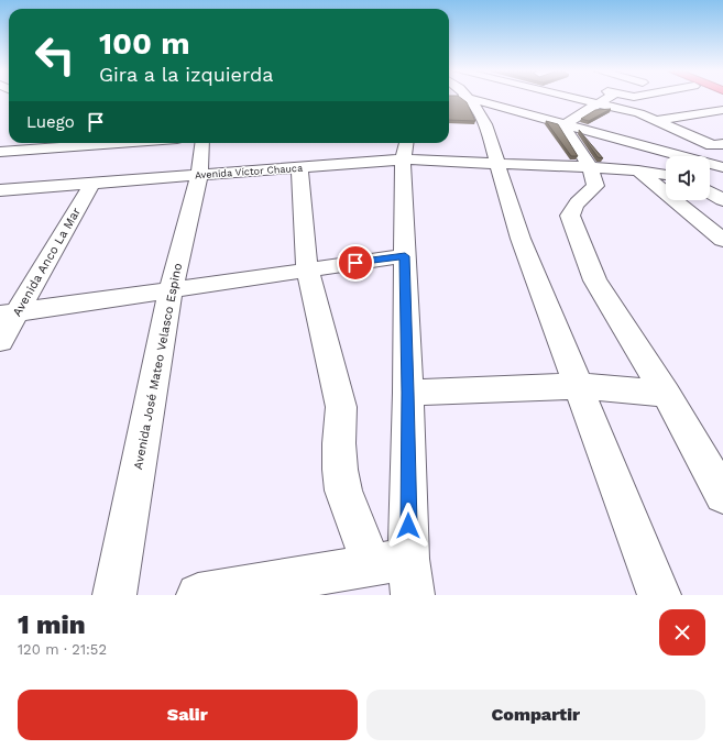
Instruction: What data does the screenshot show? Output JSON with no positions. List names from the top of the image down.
{
  "streets": {
    "street": ["Avenida Víctor Chauca", "Avenida Anco La Mar", "Avenida José Mateo Velasco Espino"]
  },
  "crossings": [
    ["Avenida Víctor Chauca", "Avenida Anco La Mar"],
    ["Avenida Víctor Chauca", "Avenida José Mateo Velasco Espino"]
  ],
  "page": {
    "turn": ["100 m", "Gira a la izquierda"],
    "then": "Luego",
    "heading": ["1 min", "120 m · 21:52"],
    "buttons": ["Salir", "Compartir"]
  }
}
